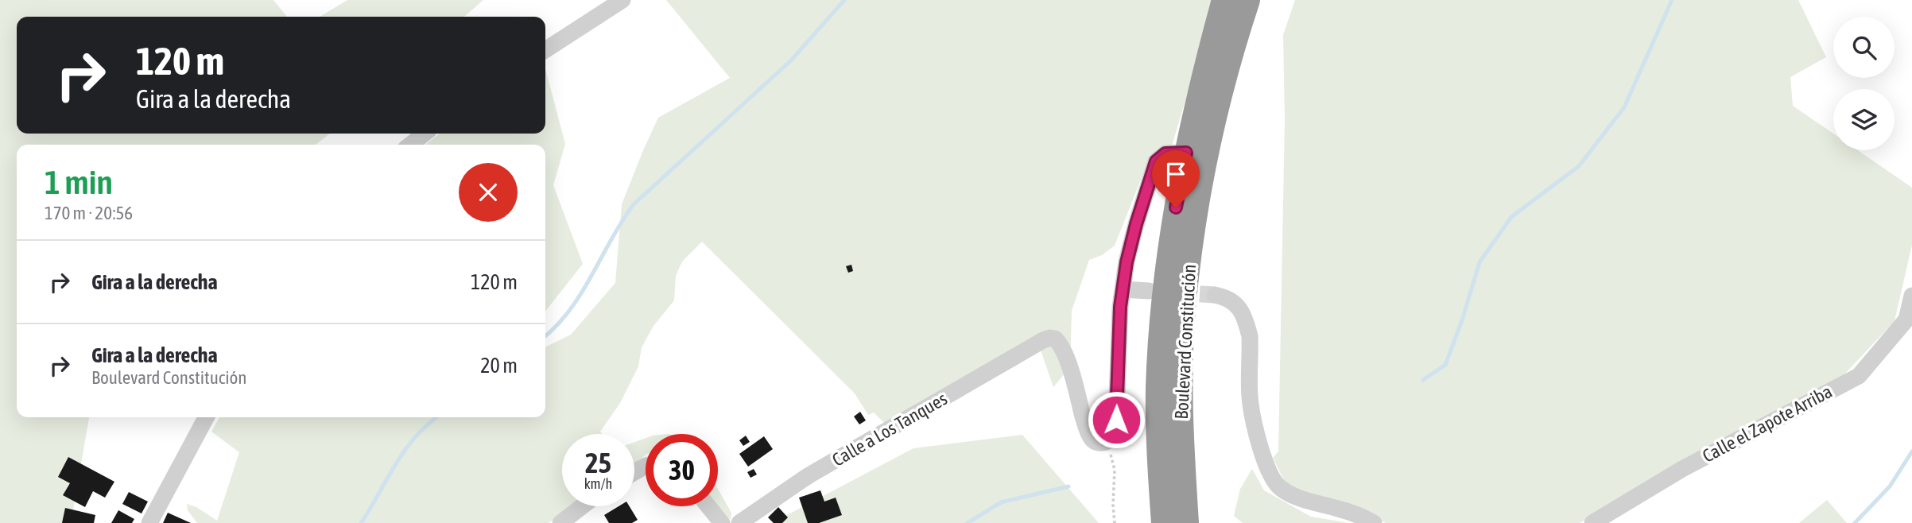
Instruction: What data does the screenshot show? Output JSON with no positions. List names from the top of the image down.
{
  "streets": {
    "highway": ["Boulevard Constitución"],
    "street": ["Calle el Zapote Arriba", "Calle a Los Tanques"]
  },
  "page": {
    "turn": ["120 m", "Gira a la derecha"],
    "heading": ["1 min", "170 m · 20:56"],
    "list": [
      {
        "name": "Gira a la derecha",
        "value": "120 m"
      },
      {
        "name": "Gira a la derecha",
        "note": "Boulevard Constitución",
        "value": "20 m"
      }
    ],
    "speed": "25 km/h",
    "limit": "30"
  }
}
